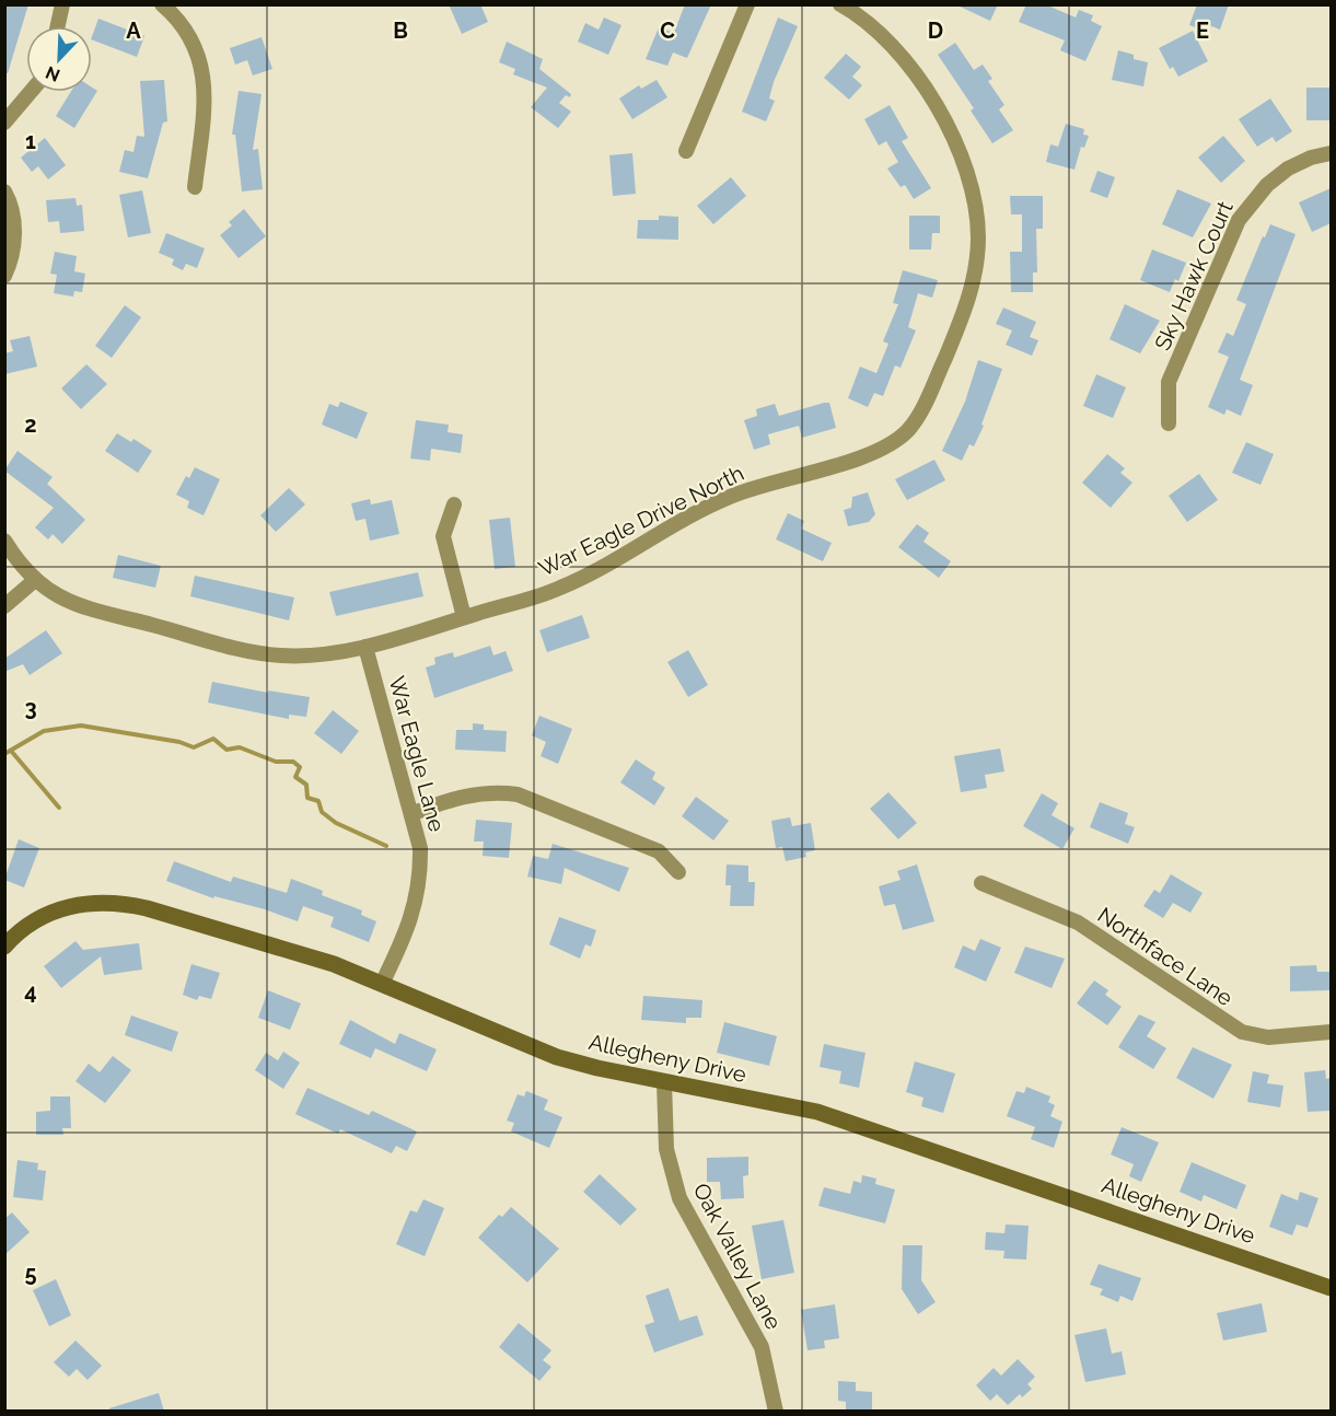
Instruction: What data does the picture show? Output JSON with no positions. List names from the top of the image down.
{
  "streets": {
    "street": [
      "Sky Hawk Court",
      "War Eagle Drive North",
      "War Eagle Lane",
      "Northface Lane",
      "Allegheny Drive",
      "Oak Valley Lane"
    ]
  },
  "crossings": [
    ["War Eagle Drive North", "War Eagle Lane"],
    ["War Eagle Lane", "Allegheny Drive"],
    ["Allegheny Drive", "Oak Valley Lane"]
  ],
  "north": "bottom left",
  "grid": {
    "columns": [
      "A",
      "B",
      "C",
      "D",
      "E"
    ],
    "rows": [
      "1",
      "2",
      "3",
      "4",
      "5"
    ]
  }
}
